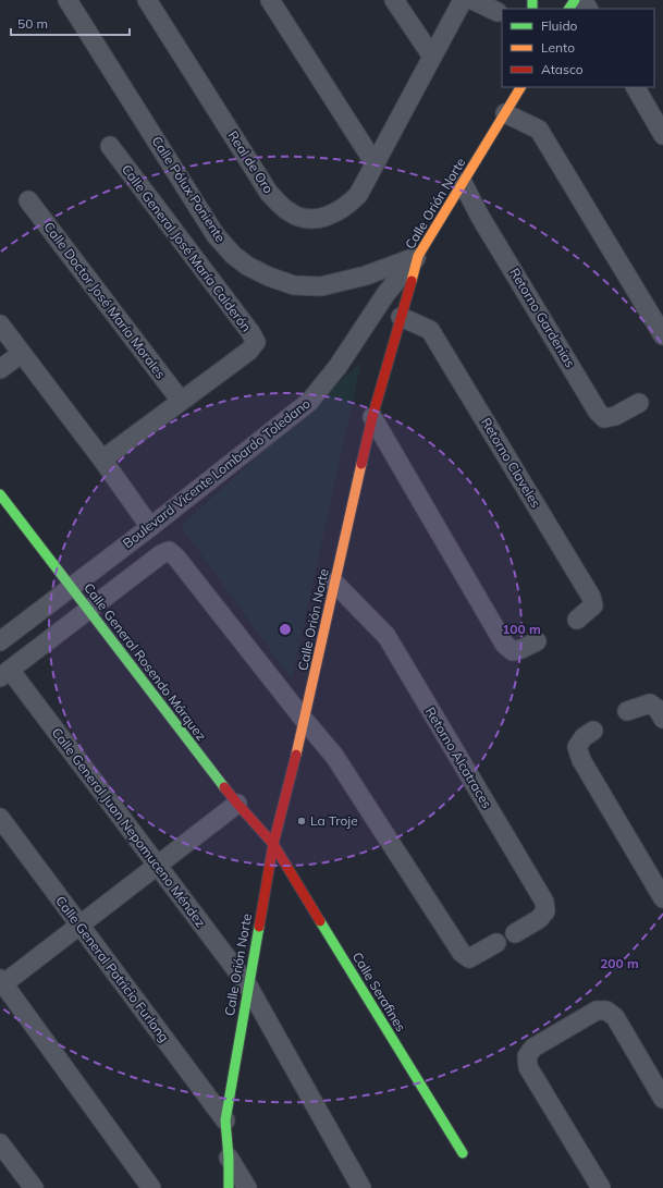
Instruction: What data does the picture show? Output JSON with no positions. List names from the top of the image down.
{
  "streets": {
    "street": [
      "Real de Oro",
      "Calle Pólux Poniente",
      "Calle Orión Norte",
      "Calle General José María Calderón",
      "Calle Doctor José María Morales",
      "Retorno Gardenias",
      "Retorno Claveles",
      "Boulevard Vicente Lombardo Toledano",
      "Calle General Rosendo Márquez",
      "Retorno Alcatraces",
      "Calle General Juan Nepomuceno Méndez",
      "Calle General Patricio Furlong",
      "Calle Serafines"
    ]
  },
  "crossings": [
    ["Calle Pólux Poniente", "Calle Orión Norte"],
    ["Calle Pólux Poniente", "Boulevard Vicente Lombardo Toledano"],
    ["Calle Orión Norte", "Retorno Gardenias"],
    ["Calle Orión Norte", "Retorno Claveles"],
    ["Calle Orión Norte", "Boulevard Vicente Lombardo Toledano"],
    ["Calle Orión Norte", "Calle General Rosendo Márquez"],
    ["Calle Orión Norte", "Retorno Alcatraces"],
    ["Calle Orión Norte", "Calle General Juan Nepomuceno Méndez"],
    ["Calle Orión Norte", "Calle General Patricio Furlong"],
    ["Calle Orión Norte", "Calle Serafines"],
    ["Calle General José María Calderón", "Calle Doctor José María Morales"],
    ["Boulevard Vicente Lombardo Toledano", "Calle General Rosendo Márquez"],
    ["Calle General Rosendo Márquez", "Calle Serafines"]
  ],
  "places": ["La Troje"],
  "legend": ["Fluido", "Lento", "Atasco"],
  "scale_bar": "50 m",
  "rings": ["100 m", "200 m"]
}
